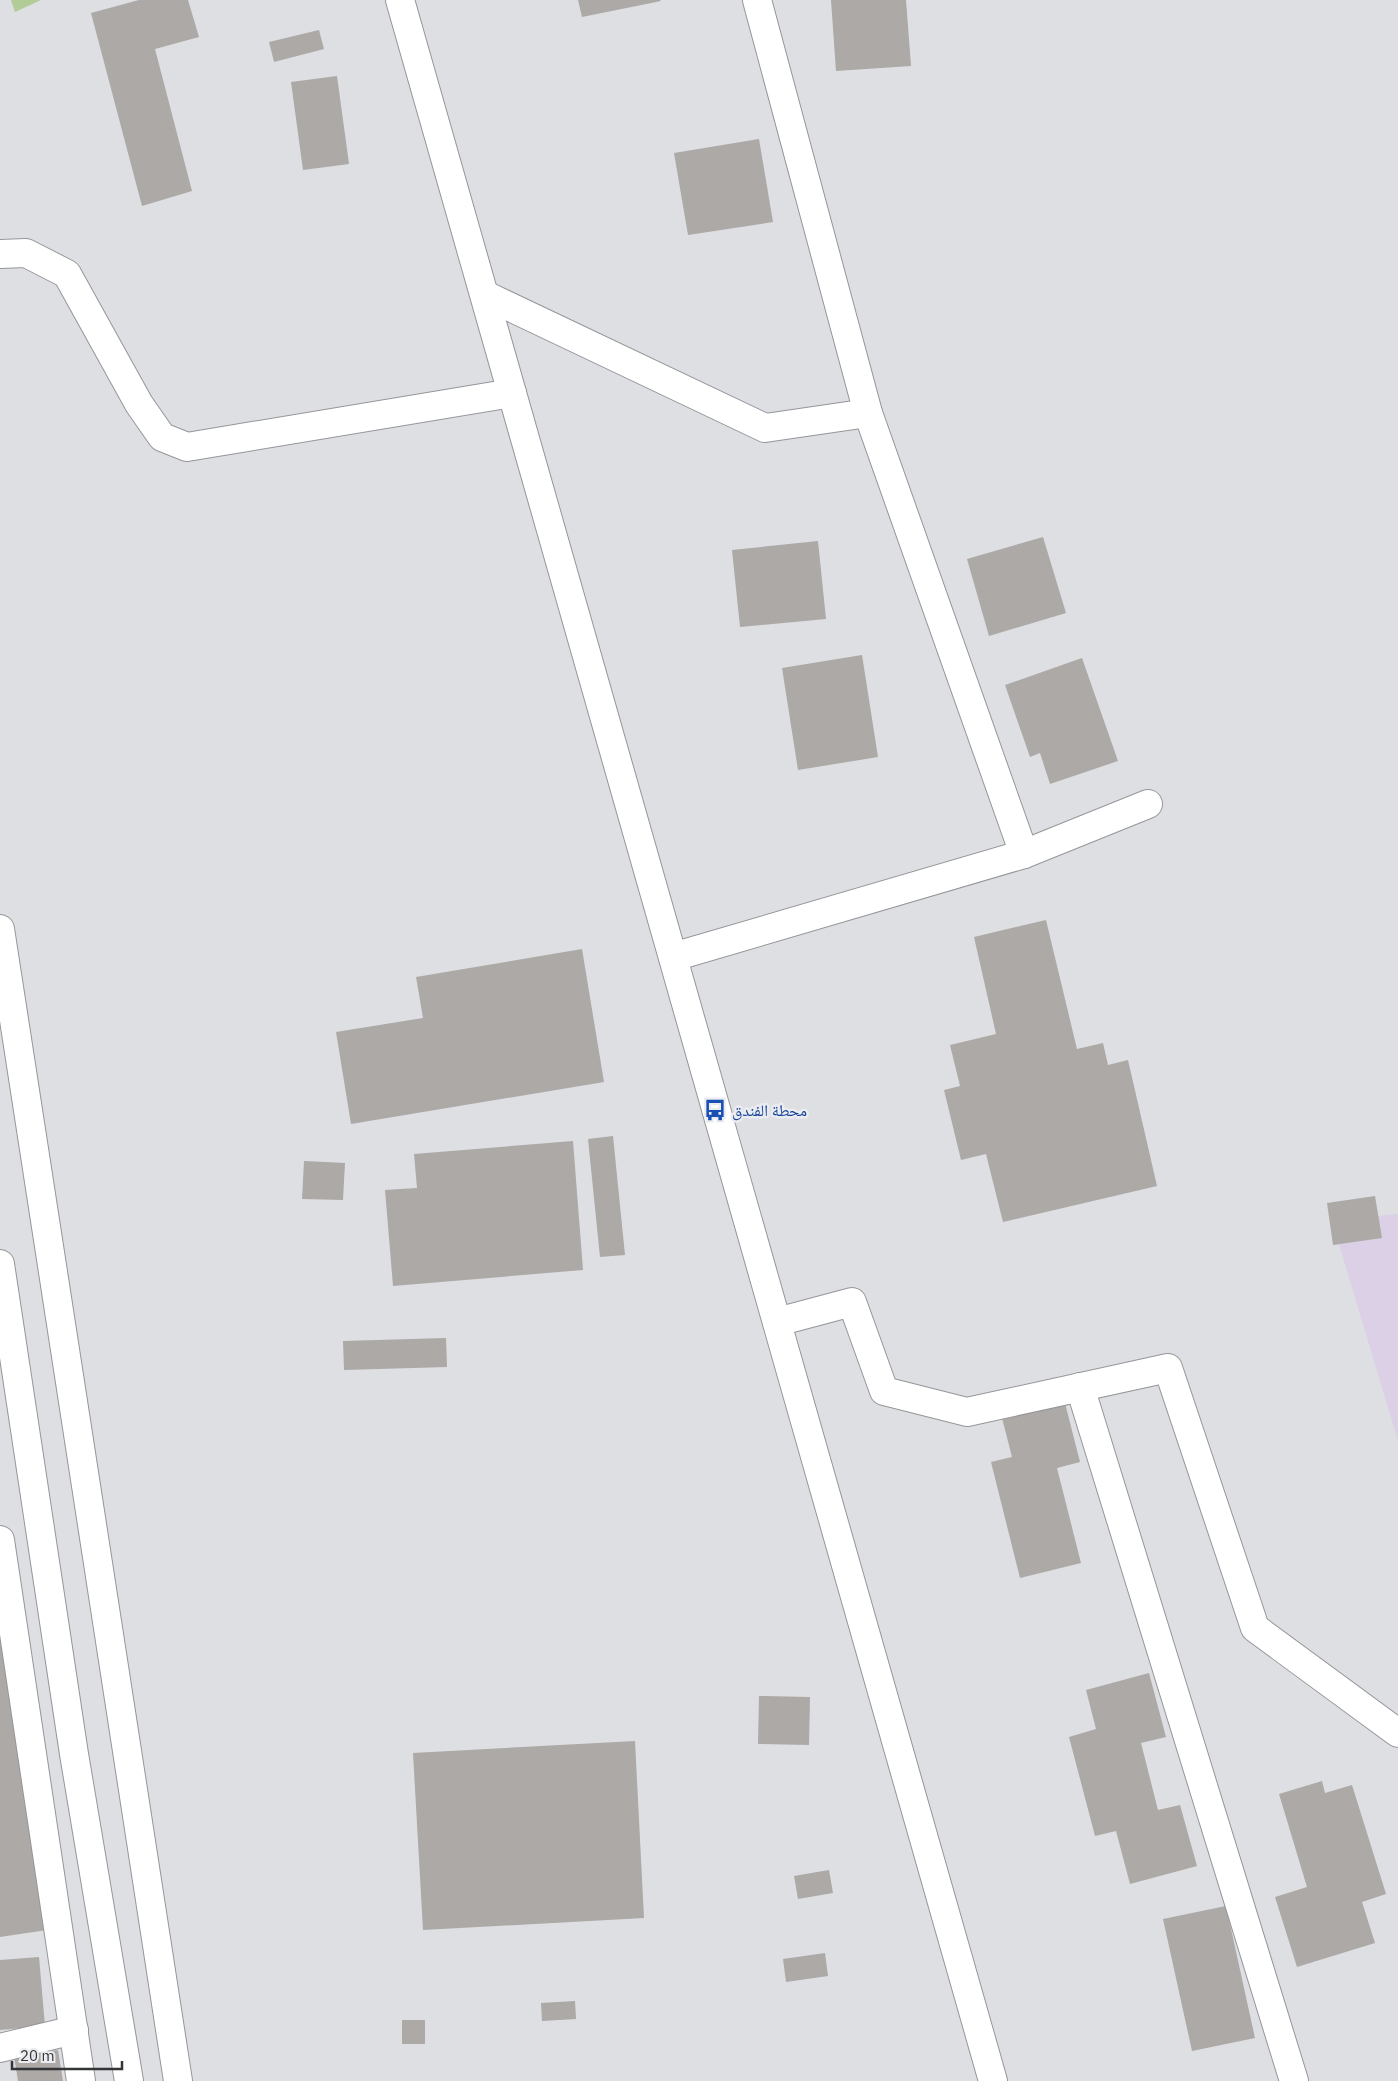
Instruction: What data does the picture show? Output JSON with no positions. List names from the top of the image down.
{
  "places": {
    "bus stop": ["محطة الفندق"]
  },
  "scale_bar": "20 m"
}
